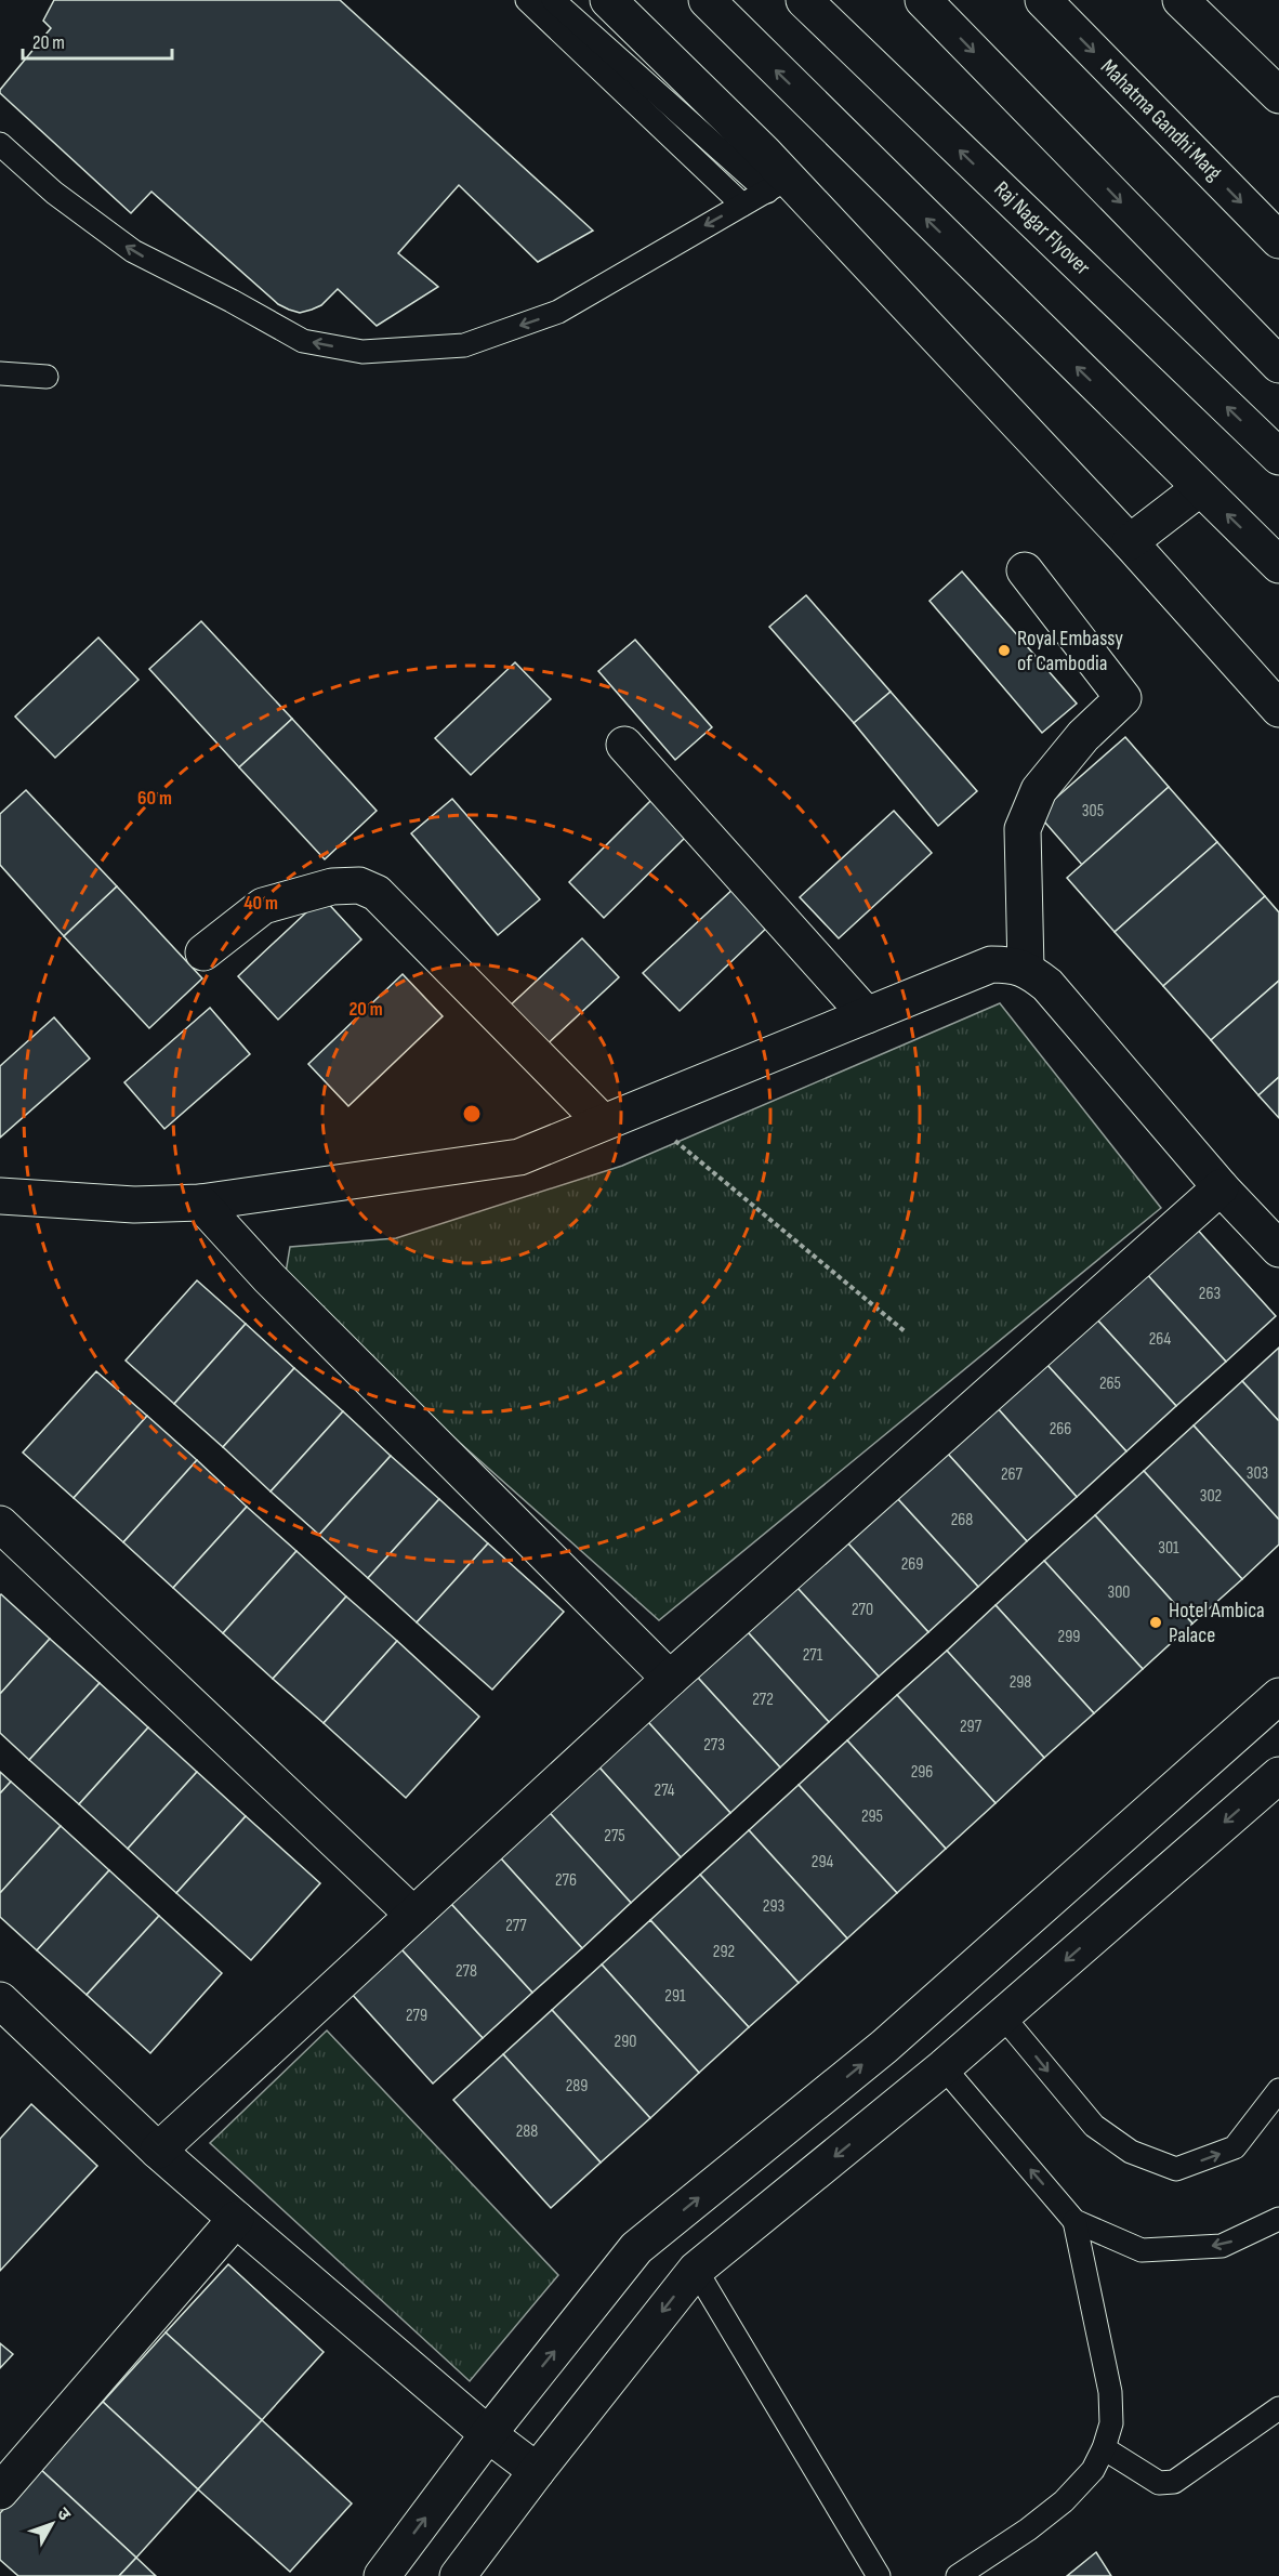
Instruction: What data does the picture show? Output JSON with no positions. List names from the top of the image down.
{
  "streets": {
    "street": ["Mahatma Gandhi Marg", "Raj Nagar Flyover"]
  },
  "places": ["Royal Embassy of Cambodia", "Hotel Ambica Palace"],
  "house_numbers": [
    "305",
    "263",
    "264",
    "265",
    "266",
    "303",
    "267",
    "302",
    "268",
    "301",
    "269",
    "300",
    "270",
    "299",
    "271",
    "298",
    "272",
    "297",
    "273",
    "296",
    "274",
    "295",
    "275",
    "294",
    "276",
    "293",
    "277",
    "292",
    "278",
    "291",
    "279",
    "290",
    "289",
    "288"
  ],
  "scale_bar": "20 m",
  "north": "top right",
  "rings": ["60 m", "40 m", "20 m"]
}
